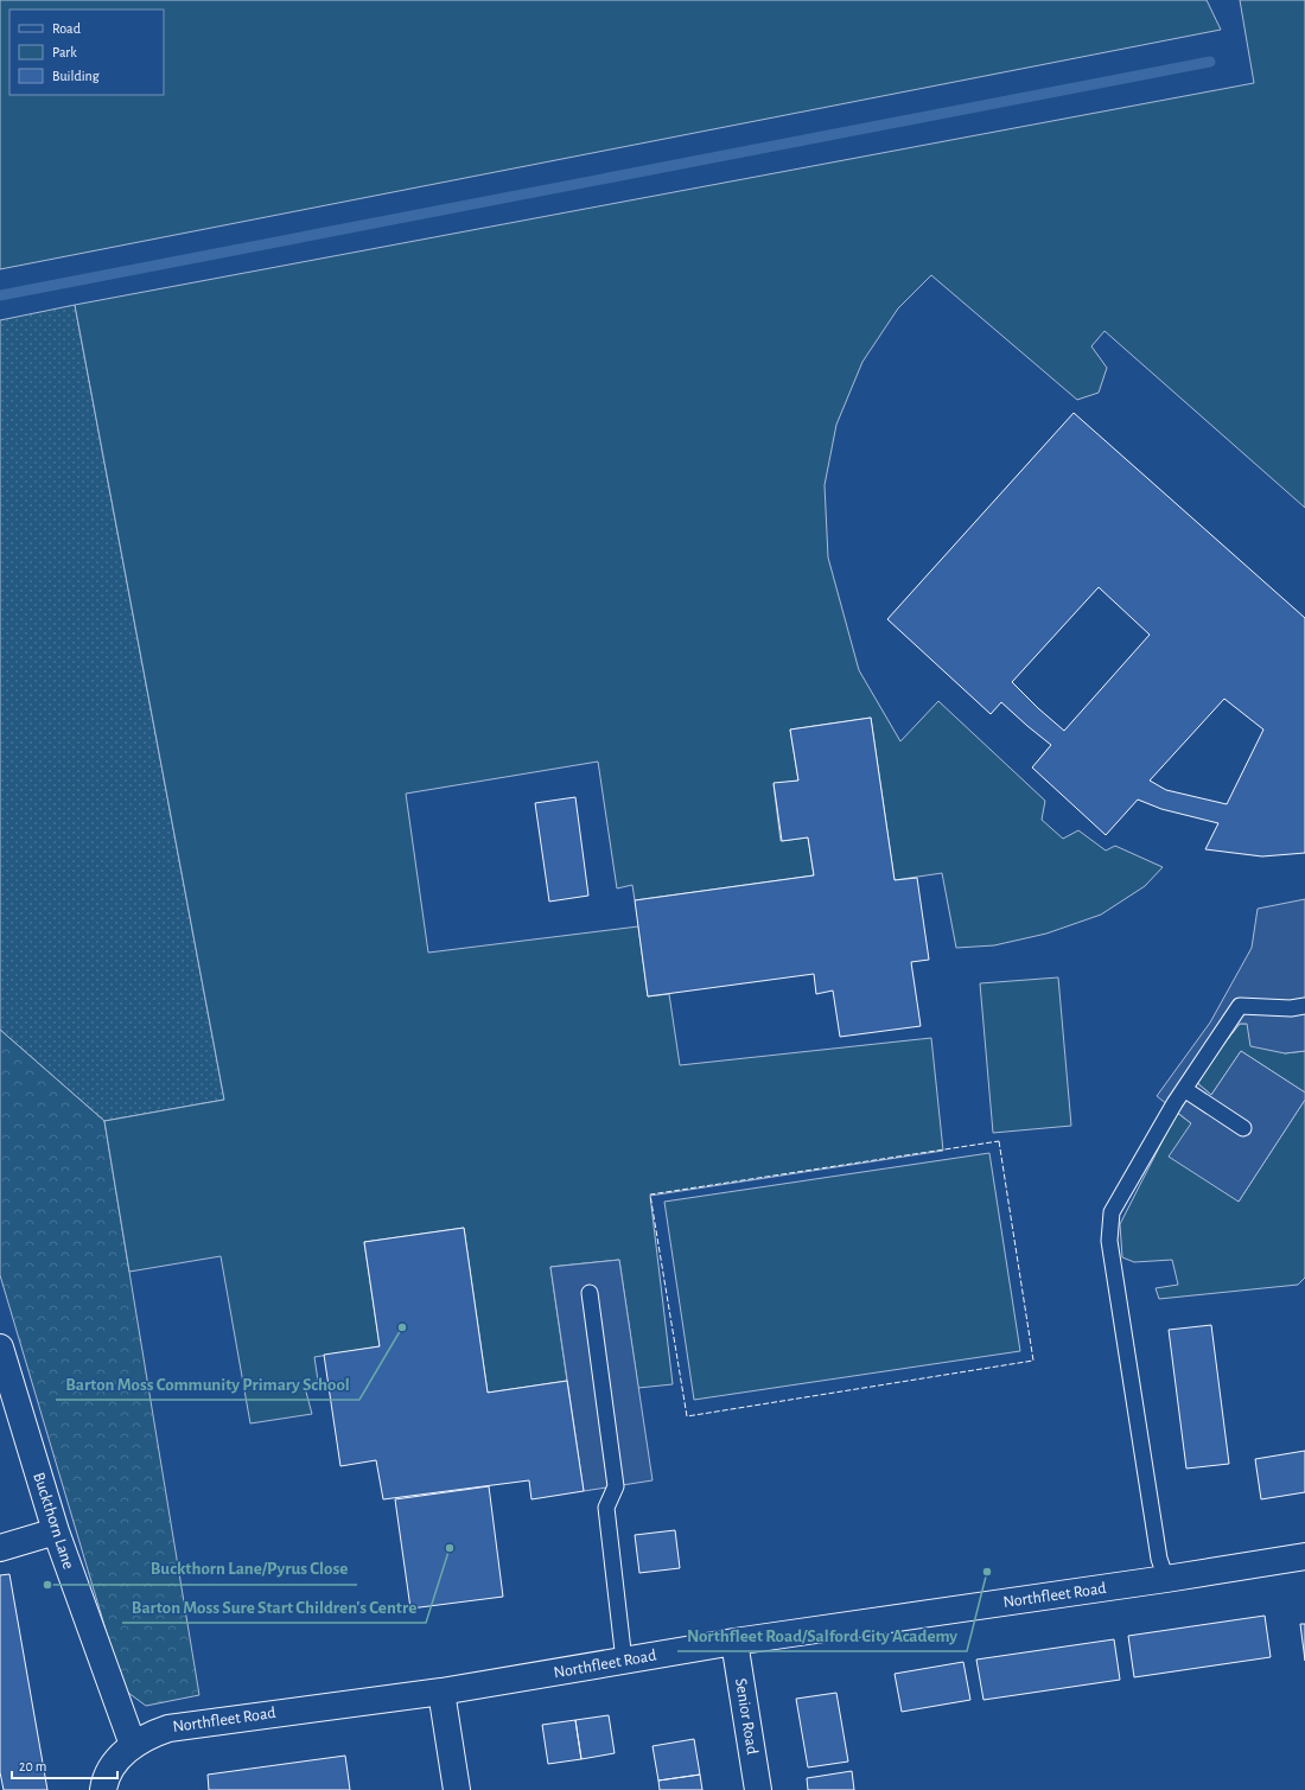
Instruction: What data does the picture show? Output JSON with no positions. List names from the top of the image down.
{
  "streets": {
    "street": ["Buckthorn Lane", "Northfleet Road", "Senior Road"]
  },
  "crossings": [
    ["Buckthorn Lane", "Northfleet Road"],
    ["Northfleet Road", "Senior Road"]
  ],
  "places": [
    "Barton Moss Community Primary School",
    "Barton Moss Sure Start Children's Centre",
    "Northfleet Road/Salford City Academy",
    "Buckthorn Lane/Pyrus Close"
  ],
  "legend": ["Road", "Park", "Building"],
  "scale_bar": "20 m"
}
